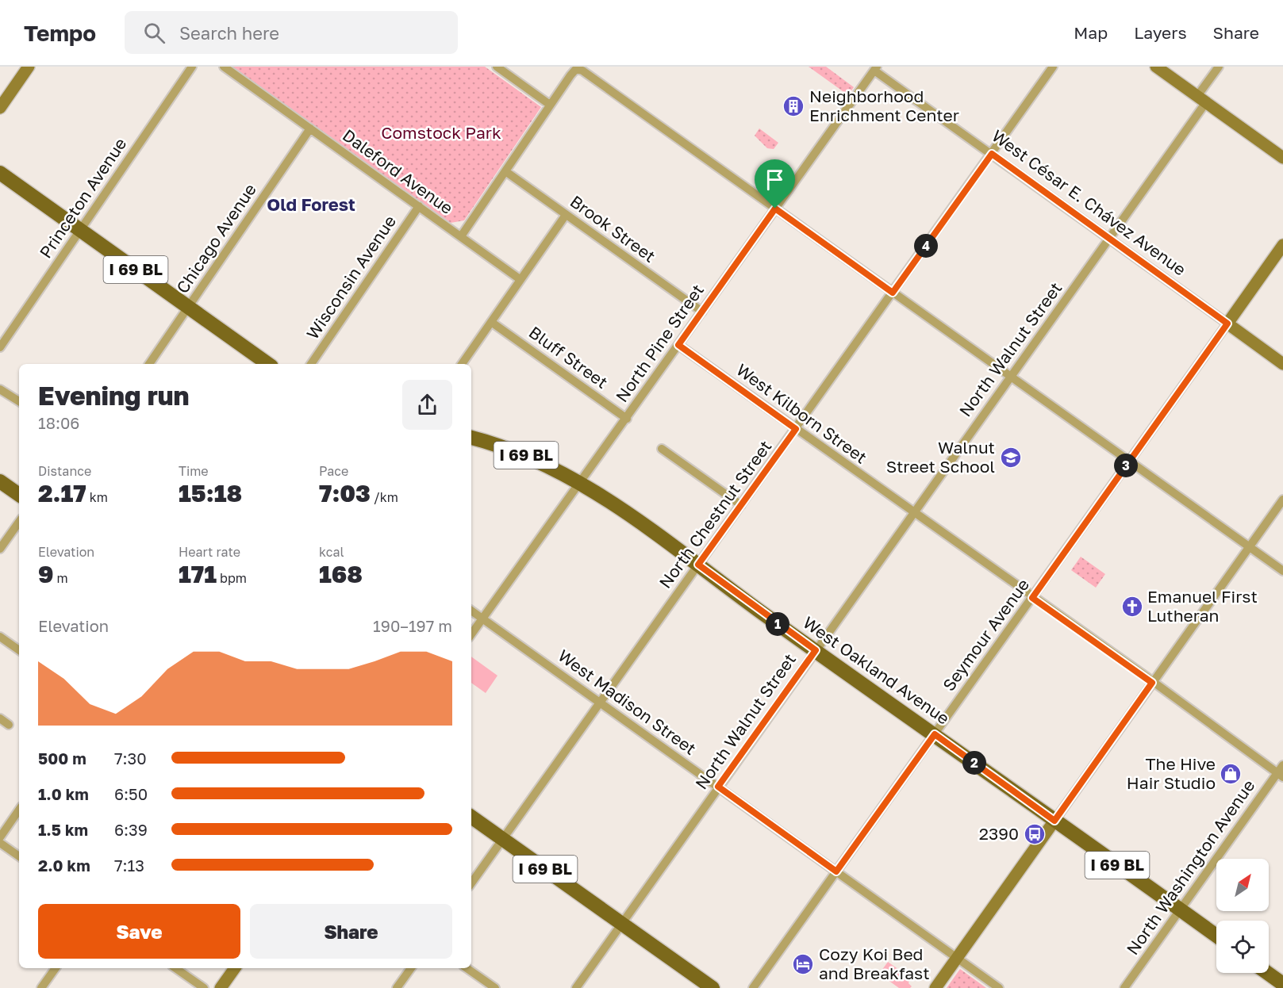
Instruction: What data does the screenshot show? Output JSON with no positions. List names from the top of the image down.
{
  "streets": {
    "main road": ["I 69 BL", "West Oakland Avenue"],
    "street": [
      "Daleford Avenue",
      "Princeton Avenue",
      "West César E. Chávez Avenue",
      "Brook Street",
      "Chicago Avenue",
      "Wisconsin Avenue",
      "North Pine Street",
      "North Walnut Street",
      "Bluff Street",
      "West Kilborn Street",
      "North Chestnut Street",
      "Seymour Avenue",
      "West Madison Street",
      "North Washington Avenue"
    ]
  },
  "crossings": [
    ["Daleford Avenue", "Chicago Avenue"],
    ["Daleford Avenue", "Wisconsin Avenue"],
    ["Princeton Avenue", "I 69 BL"],
    ["West César E. Chávez Avenue", "North Pine Street"],
    ["West César E. Chávez Avenue", "North Walnut Street"],
    ["West César E. Chávez Avenue", "North Chestnut Street"],
    ["West César E. Chávez Avenue", "Seymour Avenue"],
    ["Brook Street", "North Pine Street"],
    ["Chicago Avenue", "I 69 BL"],
    ["I 69 BL", "North Walnut Street"],
    ["I 69 BL", "North Chestnut Street"],
    ["I 69 BL", "West Oakland Avenue"],
    ["I 69 BL", "North Washington Avenue"],
    ["North Pine Street", "Bluff Street"],
    ["North Pine Street", "West Kilborn Street"],
    ["North Pine Street", "West Oakland Avenue"],
    ["North Pine Street", "West Madison Street"],
    ["North Walnut Street", "West Kilborn Street"],
    ["North Walnut Street", "West Oakland Avenue"],
    ["North Walnut Street", "West Madison Street"],
    ["West Kilborn Street", "North Chestnut Street"],
    ["West Kilborn Street", "Seymour Avenue"],
    ["West Kilborn Street", "North Washington Avenue"],
    ["North Chestnut Street", "West Oakland Avenue"],
    ["North Chestnut Street", "West Madison Street"],
    ["Seymour Avenue", "West Oakland Avenue"],
    ["Seymour Avenue", "West Madison Street"],
    ["West Oakland Avenue", "North Washington Avenue"]
  ],
  "districts": ["Old Forest"],
  "parks": ["Comstock Park"],
  "places": {
    "building": ["Neighborhood Enrichment Center"],
    "school or university": ["Walnut Street School"],
    "church": ["Emanuel First Lutheran"],
    "shop": ["The Hive Hair Studio"],
    "bus stop": ["2390"],
    "hotel": ["Cozy Koi Bed and Breakfast"]
  },
  "north": "top right",
  "page": {
    "header": "Tempo",
    "search": "Search here",
    "nav": ["Map", "Layers", "Share"],
    "pins": [
      "4",
      "3",
      "1",
      "2"
    ],
    "heading": ["Evening run", "18:06"],
    "stats": [
      ["Distance", "2.17 km"],
      ["Time", "15:18"],
      ["Pace", "7:03 /km"],
      ["Elevation", "9 m"],
      ["Heart rate", "171 bpm"],
      ["kcal", "168"]
    ],
    "chart": ["Elevation", "190–197 m"],
    "list": [
      {
        "name": "500 m",
        "note": "7:30"
      },
      {
        "name": "1.0 km",
        "note": "6:50"
      },
      {
        "name": "1.5 km",
        "note": "6:39"
      },
      {
        "name": "2.0 km",
        "note": "7:13"
      }
    ],
    "buttons": ["Save", "Share"]
  }
}
